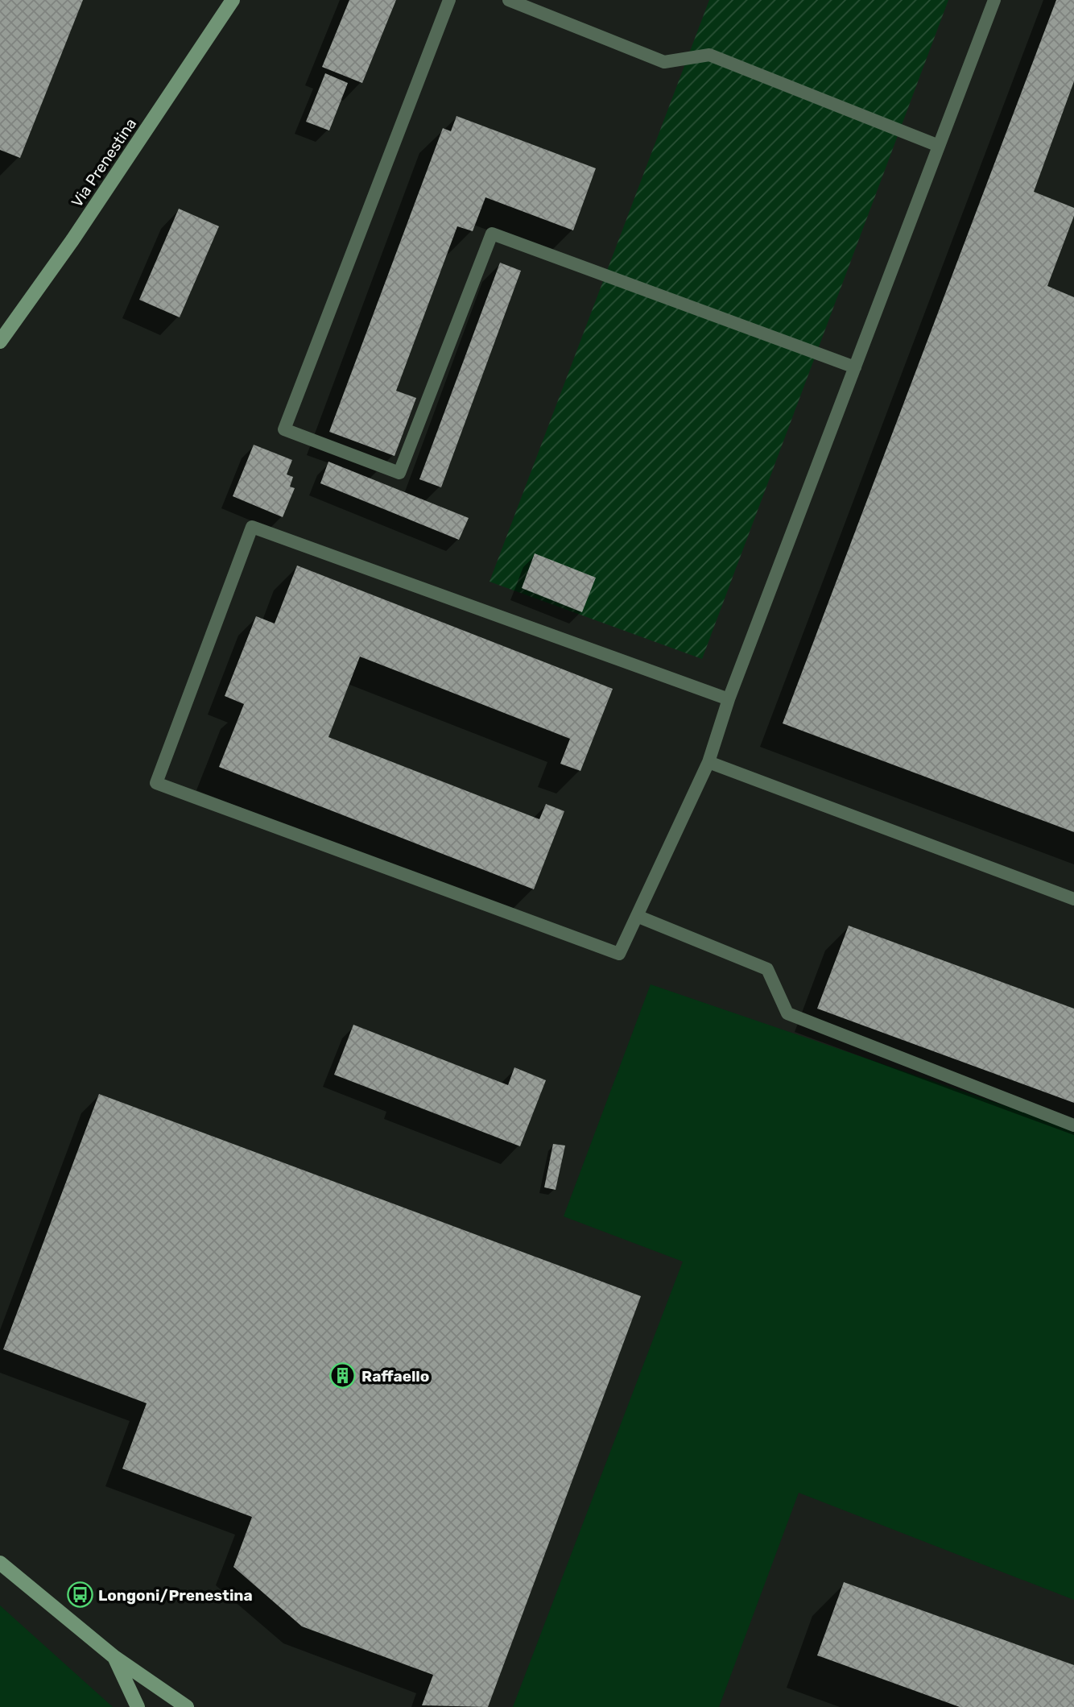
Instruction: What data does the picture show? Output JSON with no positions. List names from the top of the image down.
{
  "streets": {
    "street": ["Via Prenestina"]
  },
  "places": {
    "building": ["Raffaello"],
    "bus stop": ["Longoni/Prenestina"]
  }
}
